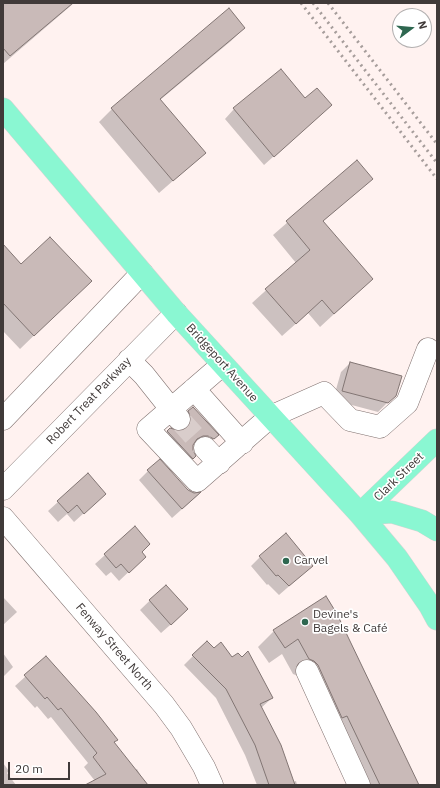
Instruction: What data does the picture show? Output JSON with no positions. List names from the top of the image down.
{
  "streets": {
    "main road": ["Bridgeport Avenue", "Clark Street"],
    "street": ["Robert Treat Parkway", "Fenway Street North"]
  },
  "crossings": [
    ["Bridgeport Avenue", "Robert Treat Parkway"],
    ["Bridgeport Avenue", "Clark Street"]
  ],
  "places": ["Carvel", "Devine's Bagels & Café"],
  "scale_bar": "20 m",
  "north": "right"
}
